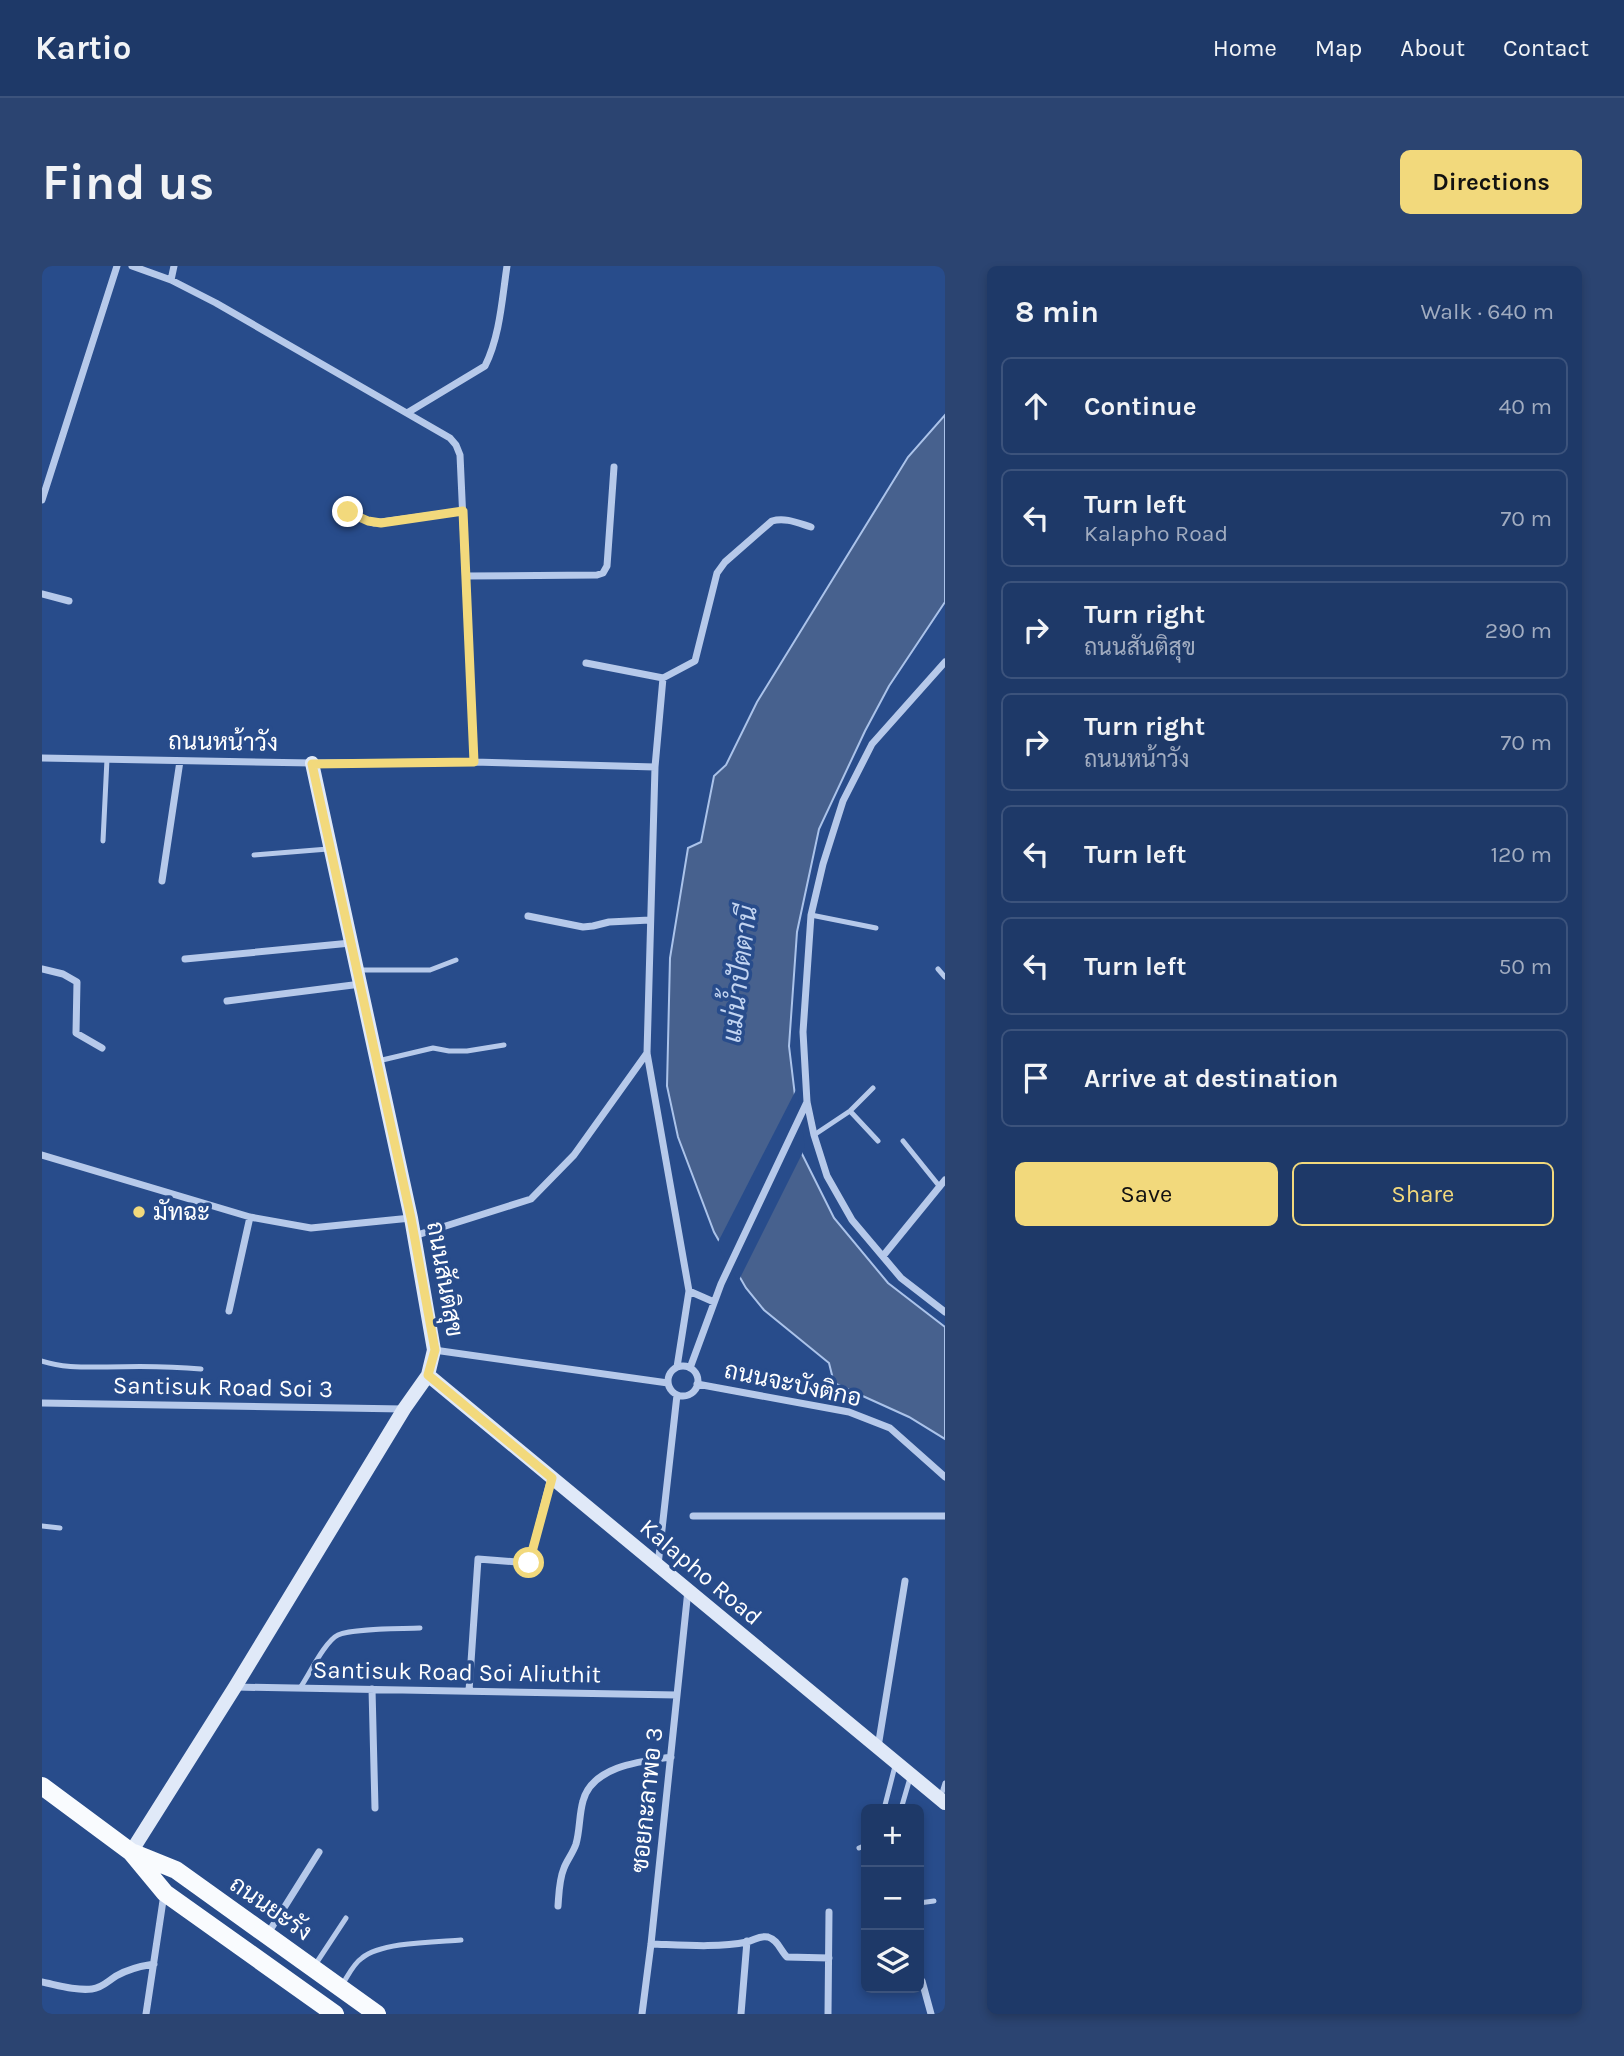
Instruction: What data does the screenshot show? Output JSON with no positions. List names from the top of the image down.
{
  "streets": {
    "main road": ["ถนนยะรัง"],
    "street": [
      "ถนนหน้าวัง",
      "ถนนสันติสุข",
      "ถนนจะบังติกอ",
      "Santisuk Road Soi 3",
      "Kalapho Road",
      "Santisuk Road Soi Aliuthit",
      "ซอยกะลาพอ 3"
    ]
  },
  "crossings": [
    ["ถนนหน้าวัง", "ถนนสันติสุข"],
    ["ถนนสันติสุข", "Santisuk Road Soi 3"],
    ["ถนนสันติสุข", "Kalapho Road"],
    ["ถนนสันติสุข", "Santisuk Road Soi Aliuthit"],
    ["ถนนสันติสุข", "ถนนยะรัง"],
    ["Kalapho Road", "ซอยกะลาพอ 3"],
    ["Santisuk Road Soi Aliuthit", "ซอยกะลาพอ 3"]
  ],
  "water": ["แม่น้ำปัตตานี"],
  "places": ["มัทฉะ"],
  "page": {
    "header": "Kartio",
    "nav": [
      "Home",
      "Map",
      "About",
      "Contact"
    ],
    "buttons": [
      "Directions",
      ["Save", "Share"]
    ],
    "title": "Find us",
    "heading": ["8 min", "Walk · 640 m"],
    "list": [
      ["Continue", "40 m"],
      ["Turn left", "Kalapho Road", "70 m"],
      ["Turn right", "ถนนสันติสุข", "290 m"],
      ["Turn right", "ถนนหน้าวัง", "70 m"],
      ["Turn left", "120 m"],
      ["Turn left", "50 m"],
      "Arrive at destination"
    ],
    "map_buttons": ["+", "−"]
  }
}
